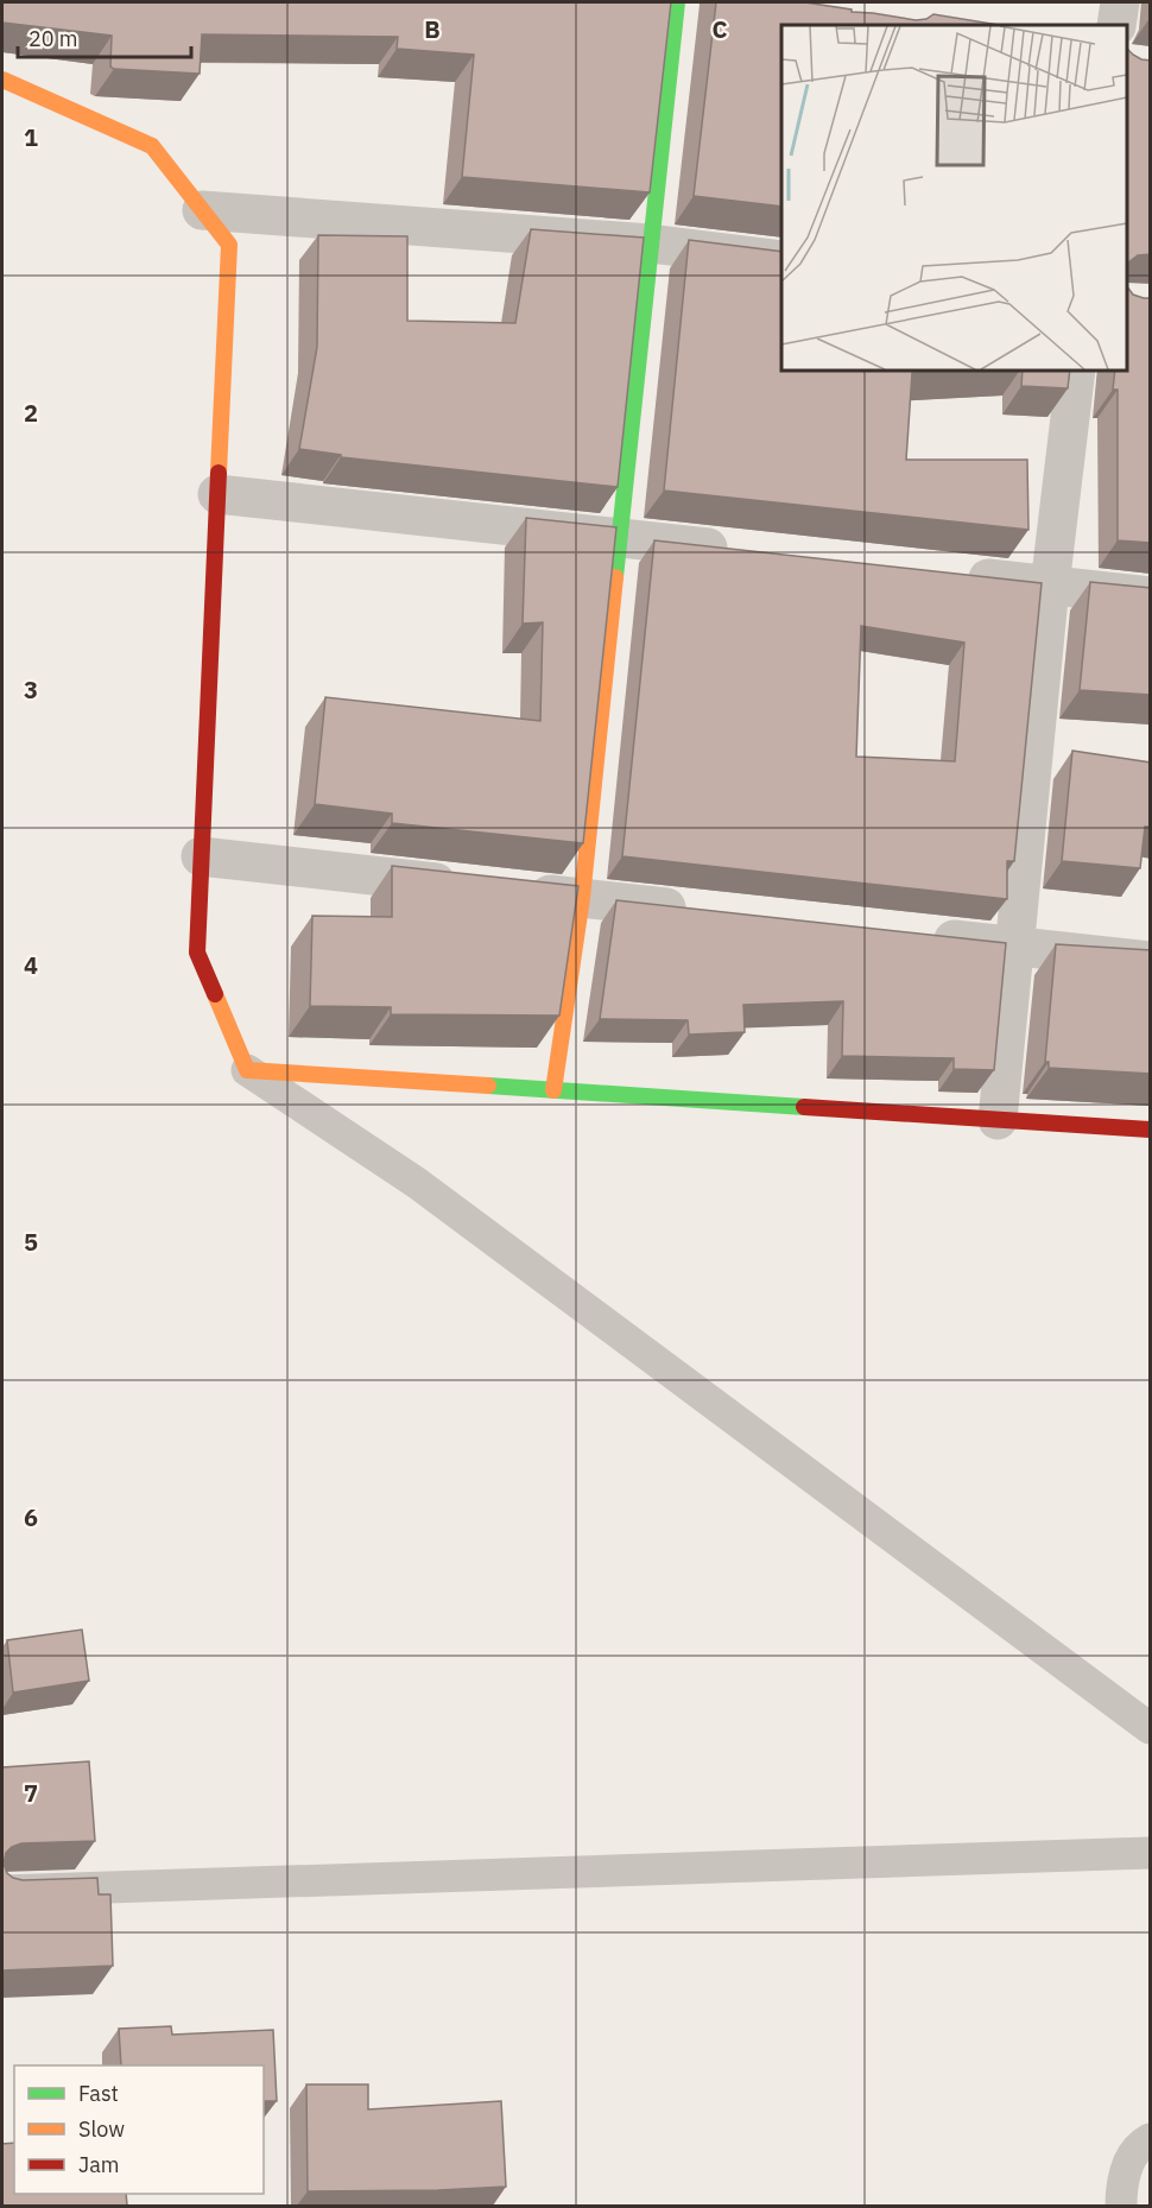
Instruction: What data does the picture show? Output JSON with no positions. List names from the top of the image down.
{
  "legend": ["Fast", "Slow", "Jam"],
  "scale_bar": "20 m",
  "grid": {
    "columns": ["B", "C"],
    "rows": [
      "1",
      "2",
      "3",
      "4",
      "5",
      "6",
      "7"
    ]
  }
}
